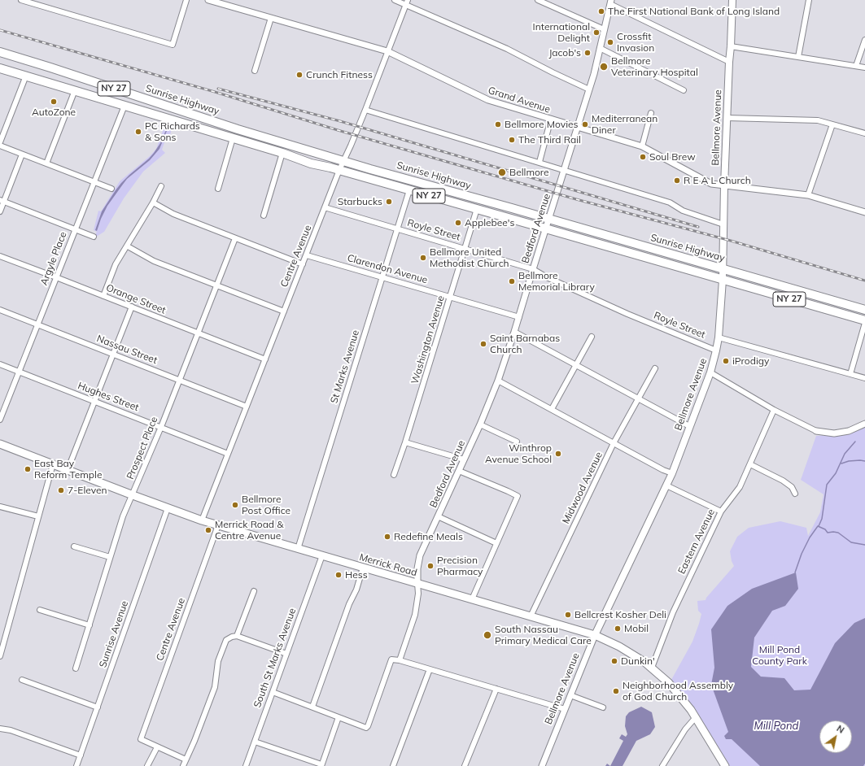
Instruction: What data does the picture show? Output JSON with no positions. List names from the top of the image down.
{
  "streets": {
    "highway": ["NY 27", "Sunrise Highway"],
    "main road": ["Bellmore Avenue", "Merrick Road"],
    "street": [
      "Grand Avenue",
      "Bedford Avenue",
      "Royle Street",
      "Centre Avenue",
      "Argyle Place",
      "Clarendon Avenue",
      "Orange Street",
      "Washington Avenue",
      "Nassau Street",
      "St Marks Avenue",
      "Hughes Street",
      "Prospect Place",
      "Midwood Avenue",
      "Eastern Avenue",
      "Sunrise Avenue",
      "South St Marks Avenue"
    ]
  },
  "crossings": [
    ["Sunrise Highway", "Bellmore Avenue"],
    ["Sunrise Highway", "Bedford Avenue"],
    ["Sunrise Highway", "Centre Avenue"],
    ["Sunrise Highway", "Argyle Place"],
    ["Sunrise Highway", "Washington Avenue"],
    ["Sunrise Highway", "St Marks Avenue"],
    ["Grand Avenue", "Bellmore Avenue"],
    ["Grand Avenue", "Bedford Avenue"],
    ["Grand Avenue", "Centre Avenue"],
    ["Bellmore Avenue", "Royle Street"],
    ["Bellmore Avenue", "Merrick Road"],
    ["Bedford Avenue", "Royle Street"],
    ["Bedford Avenue", "Clarendon Avenue"],
    ["Bedford Avenue", "Merrick Road"],
    ["Royle Street", "Centre Avenue"],
    ["Royle Street", "Washington Avenue"],
    ["Royle Street", "St Marks Avenue"],
    ["Centre Avenue", "Clarendon Avenue"],
    ["Centre Avenue", "Orange Street"],
    ["Centre Avenue", "Nassau Street"],
    ["Centre Avenue", "Hughes Street"],
    ["Centre Avenue", "Merrick Road"],
    ["Argyle Place", "Orange Street"],
    ["Argyle Place", "Nassau Street"],
    ["Argyle Place", "Hughes Street"],
    ["Clarendon Avenue", "Washington Avenue"],
    ["Clarendon Avenue", "St Marks Avenue"],
    ["Orange Street", "Prospect Place"],
    ["Nassau Street", "Prospect Place"],
    ["St Marks Avenue", "Merrick Road"],
    ["Hughes Street", "Prospect Place"],
    ["Prospect Place", "Merrick Road"],
    ["Midwood Avenue", "Merrick Road"],
    ["Eastern Avenue", "Merrick Road"],
    ["Merrick Road", "Sunrise Avenue"],
    ["Merrick Road", "South St Marks Avenue"]
  ],
  "water": ["Mill Pond"],
  "parks": ["Mill Pond County Park"],
  "places": [
    "The First National Bank of Long Island",
    "International Delight",
    "Crossfit Invasion",
    "Jacob's",
    "Bellmore Veterinary Hospital",
    "Crunch Fitness",
    "AutoZone",
    "Bellmore Movies",
    "Mediterranean Diner",
    "PC Richards & Sons",
    "The Third Rail",
    "Soul Brew",
    "Bellmore",
    "R E A L Church",
    "Starbucks",
    "Applebee's",
    "Bellmore United Methodist Church",
    "Bellmore Memorial Library",
    "Saint Barnabas Church",
    "iProdigy",
    "Winthrop Avenue School",
    "East Bay Reform Temple",
    "7-Eleven",
    "Bellmore Post Office",
    "Merrick Road & Centre Avenue",
    "Redefine Meals",
    "Precision Pharmacy",
    "Hess",
    "Bellcrest Kosher Deli",
    "Mobil",
    "South Nassau Primary Medical Care",
    "Dunkin'",
    "Neighborhood Assembly of God Church"
  ],
  "north": "top right"
}
